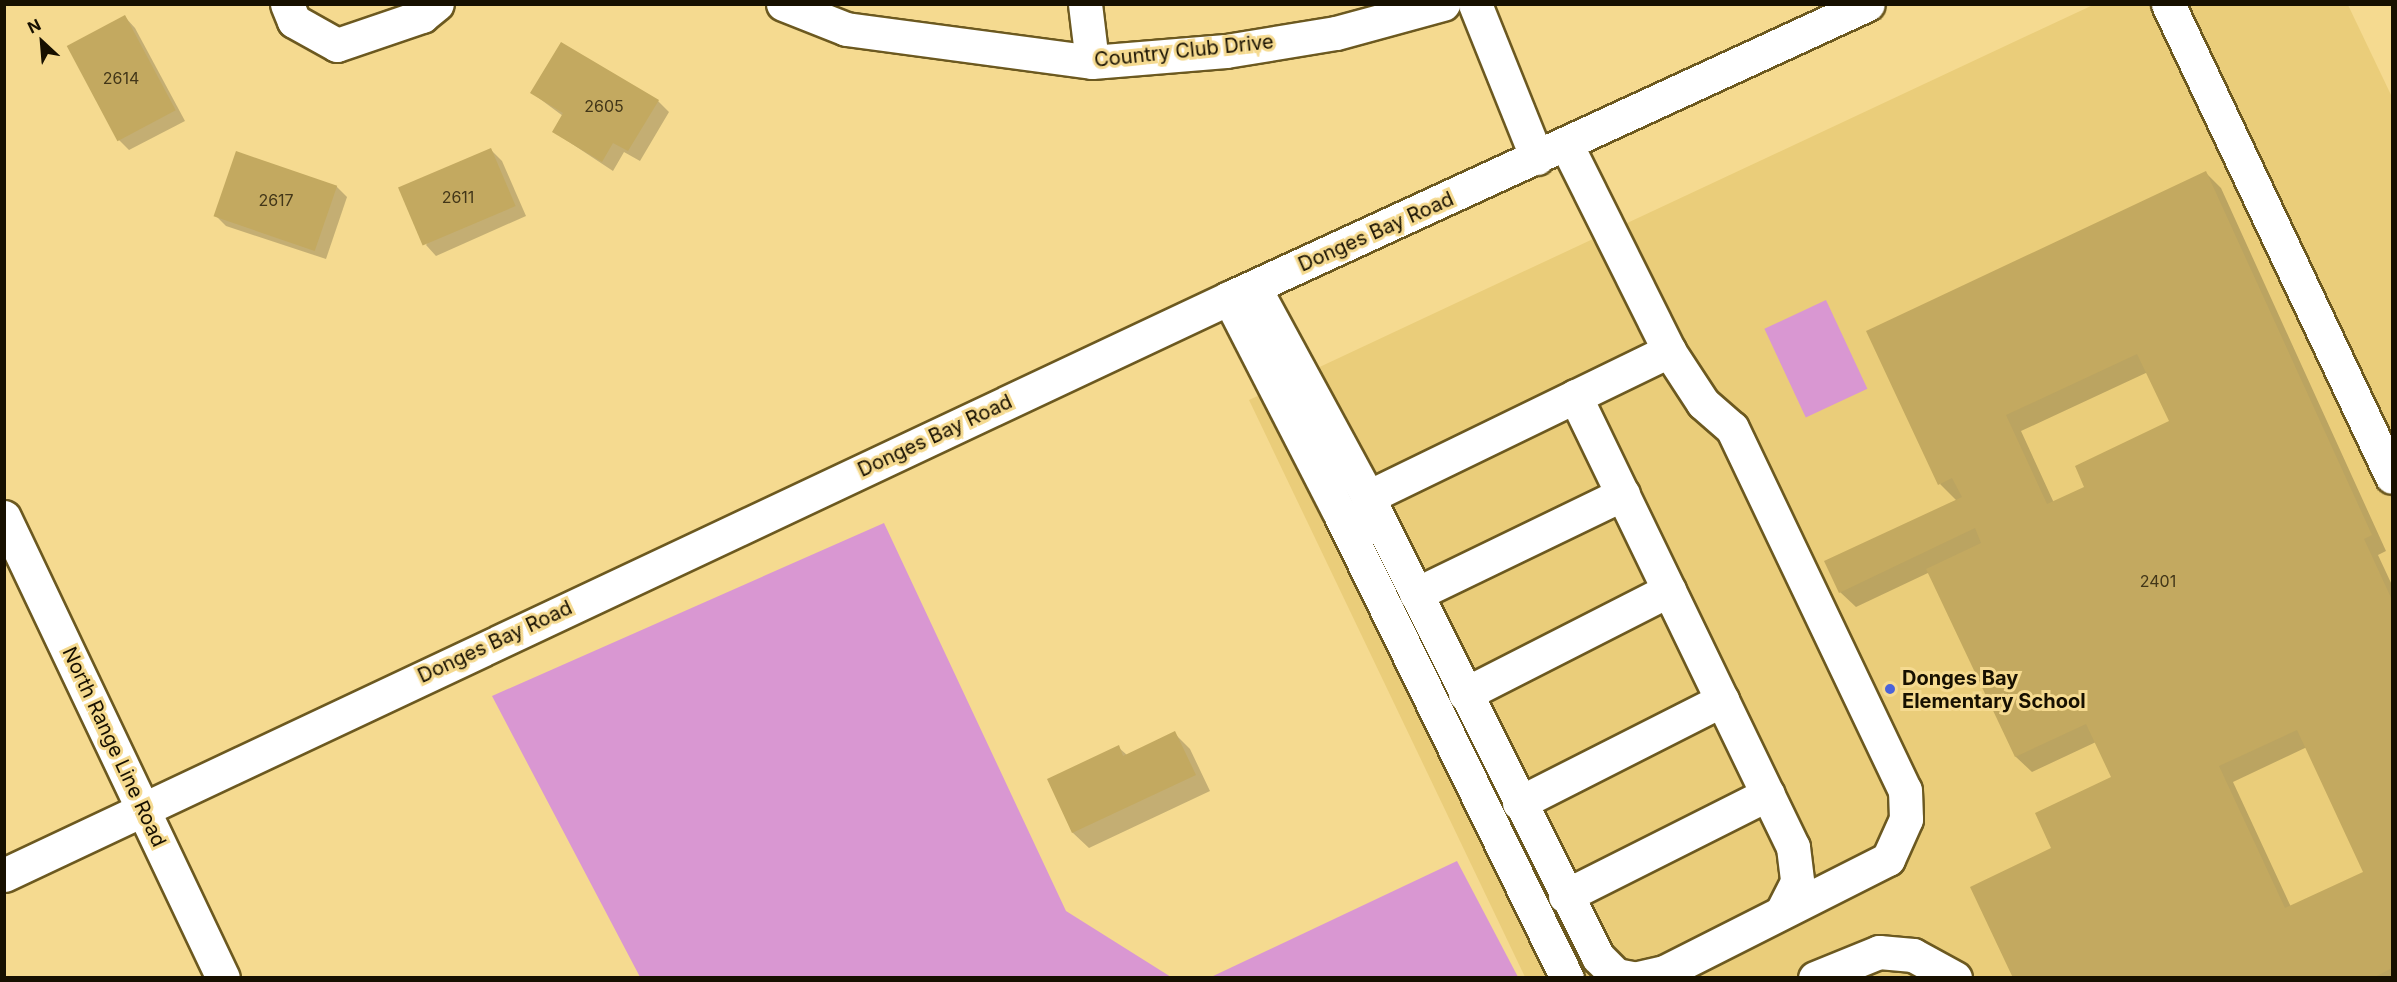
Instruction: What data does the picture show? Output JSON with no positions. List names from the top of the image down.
{
  "streets": {
    "street": ["Country Club Drive", "Donges Bay Road", "North Range Line Road"]
  },
  "crossings": [
    ["Donges Bay Road", "North Range Line Road"]
  ],
  "places": ["Donges Bay Elementary School"],
  "house_numbers": [
    "2614",
    "2605",
    "2611",
    "2617",
    "2401"
  ],
  "north": "top left"
}
